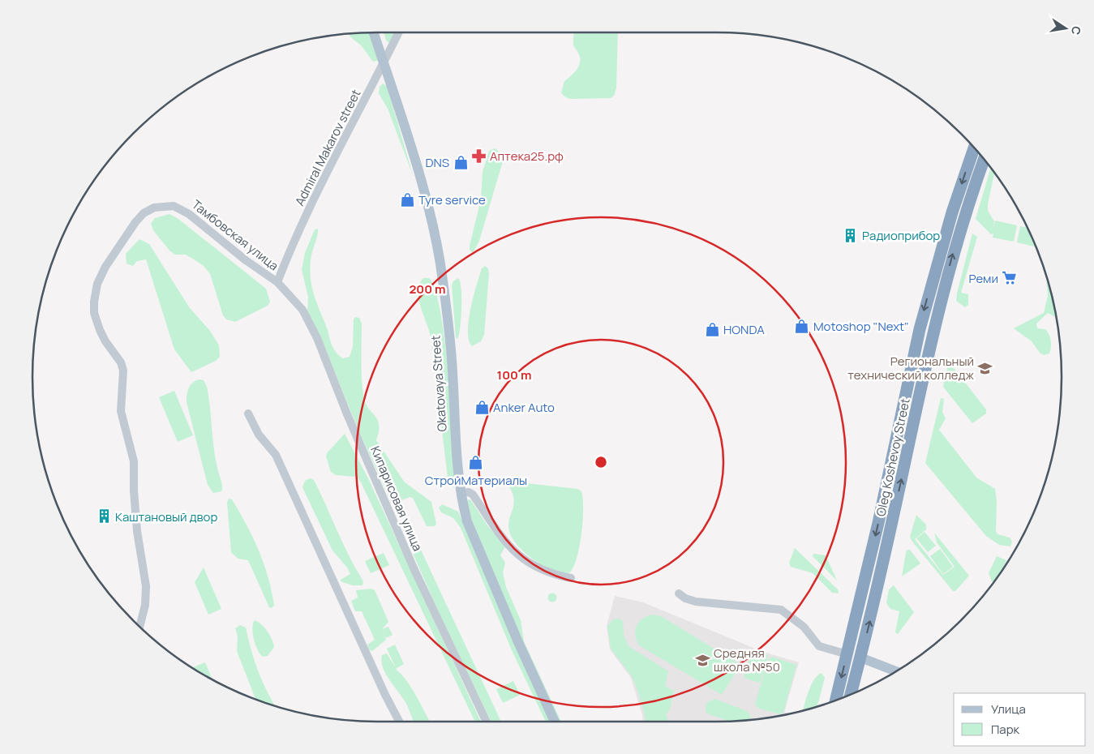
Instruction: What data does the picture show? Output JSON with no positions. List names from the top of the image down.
{
  "streets": {
    "highway": ["Oleg Koshevoy Street"],
    "main road": ["Okatovaya Street"],
    "street": ["Admiral Makarov street", "Тамбовская улица", "Кипарисовая улица"]
  },
  "crossings": [
    ["Admiral Makarov street", "Тамбовская улица"],
    ["Admiral Makarov street", "Okatovaya Street"],
    ["Admiral Makarov street", "Кипарисовая улица"],
    ["Тамбовская улица", "Кипарисовая улица"]
  ],
  "places": {
    "pharmacy": ["Аптека25.рф"],
    "shop": [
      "DNS",
      "Tyre service",
      "Motoshop \"Next\"",
      "HONDA",
      "Anker Auto",
      "СтройМатериалы"
    ],
    "building": ["Радиоприбор", "Каштановый двор"],
    "supermarket": ["Реми"],
    "school or university": ["Региональный технический колледж", "Средняя школа №50"]
  },
  "legend": ["Улица", "Парк"],
  "north": "right",
  "rings": ["200 m", "100 m"]
}
